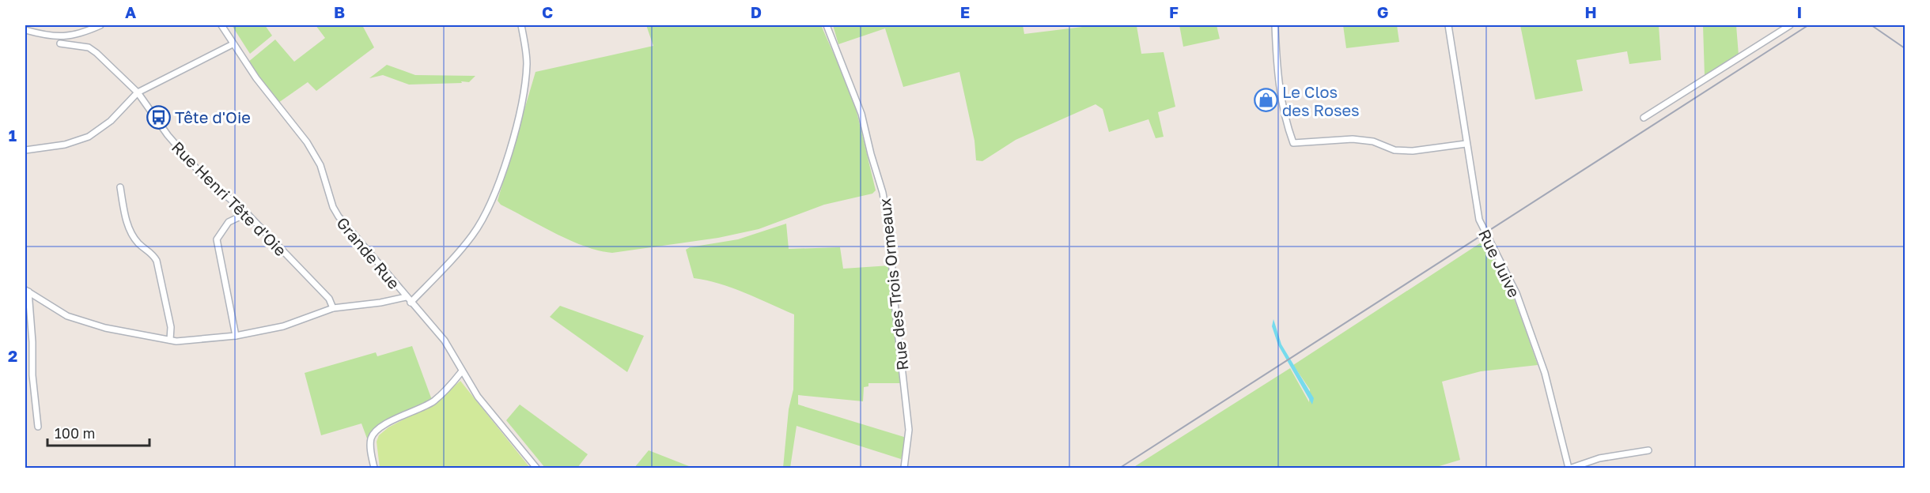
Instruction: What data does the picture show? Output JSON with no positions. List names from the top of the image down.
{
  "streets": {
    "street": [
      "Rue Henri Tête d'Oie",
      "Grande Rue",
      "Rue Juive",
      "Rue des Trois Ormeaux"
    ]
  },
  "places": {
    "shop": ["Le Clos des Roses"],
    "bus stop": ["Tête d'Oie"]
  },
  "scale_bar": "100 m",
  "grid": {
    "columns": [
      "A",
      "B",
      "C",
      "D",
      "E",
      "F",
      "G",
      "H",
      "I"
    ],
    "rows": ["1", "2"]
  }
}
